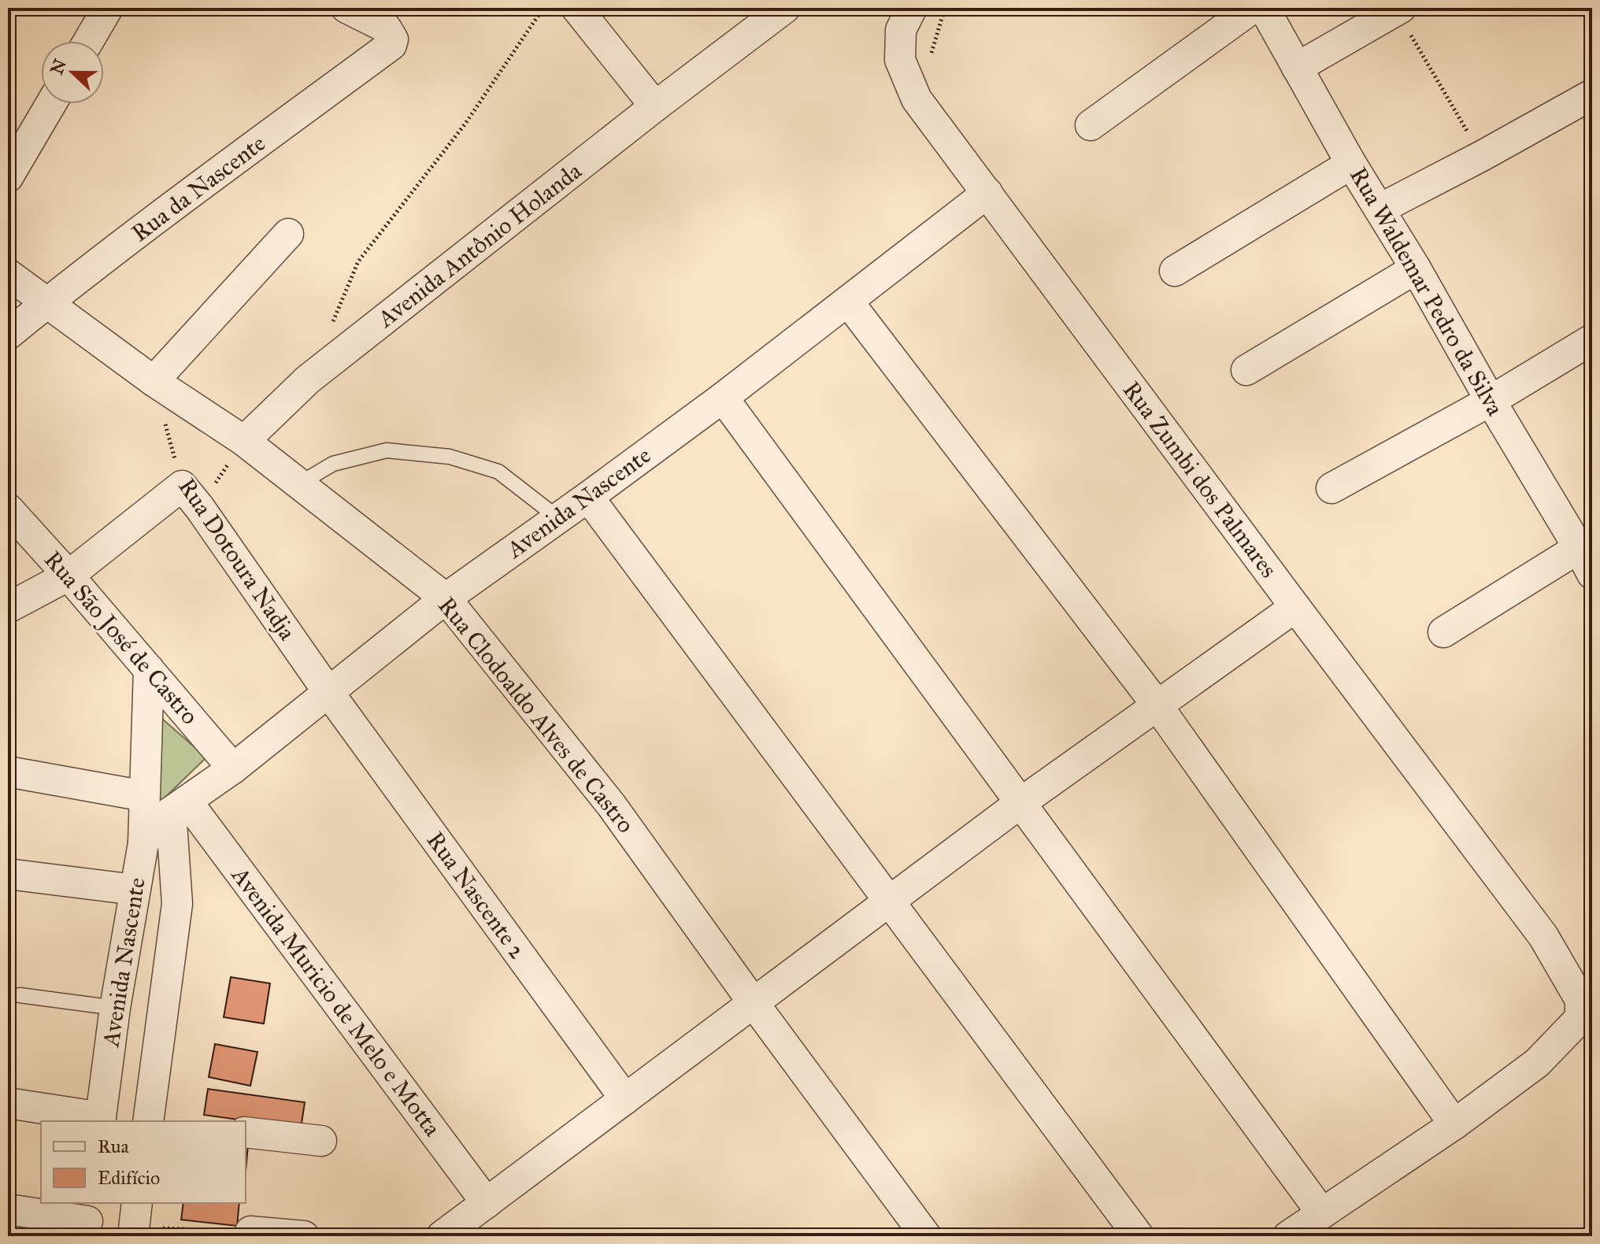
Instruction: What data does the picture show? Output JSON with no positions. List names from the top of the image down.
{
  "streets": {
    "street": [
      "Rua da Nascente",
      "Avenida Antônio Holanda",
      "Rua Waldemar Pedro da Silva",
      "Rua Zumbi dos Palmares",
      "Avenida Nascente",
      "Rua Dotoura Nadja",
      "Rua São José de Castro",
      "Rua Clodoaldo Alves de Castro",
      "Rua Nascente 2",
      "Avenida Muricio de Melo e Motta"
    ]
  },
  "crossings": [
    ["Rua da Nascente", "Rua Clodoaldo Alves de Castro"],
    ["Avenida Antônio Holanda", "Rua Clodoaldo Alves de Castro"],
    ["Rua Zumbi dos Palmares", "Avenida Nascente"],
    ["Avenida Nascente", "Rua Dotoura Nadja"],
    ["Avenida Nascente", "Rua São José de Castro"],
    ["Avenida Nascente", "Rua Clodoaldo Alves de Castro"],
    ["Avenida Nascente", "Rua Nascente 2"],
    ["Avenida Nascente", "Avenida Muricio de Melo e Motta"],
    ["Rua Dotoura Nadja", "Rua Clodoaldo Alves de Castro"],
    ["Rua Dotoura Nadja", "Rua Nascente 2"]
  ],
  "legend": ["Rua", "Edifício"],
  "north": "left"
}
